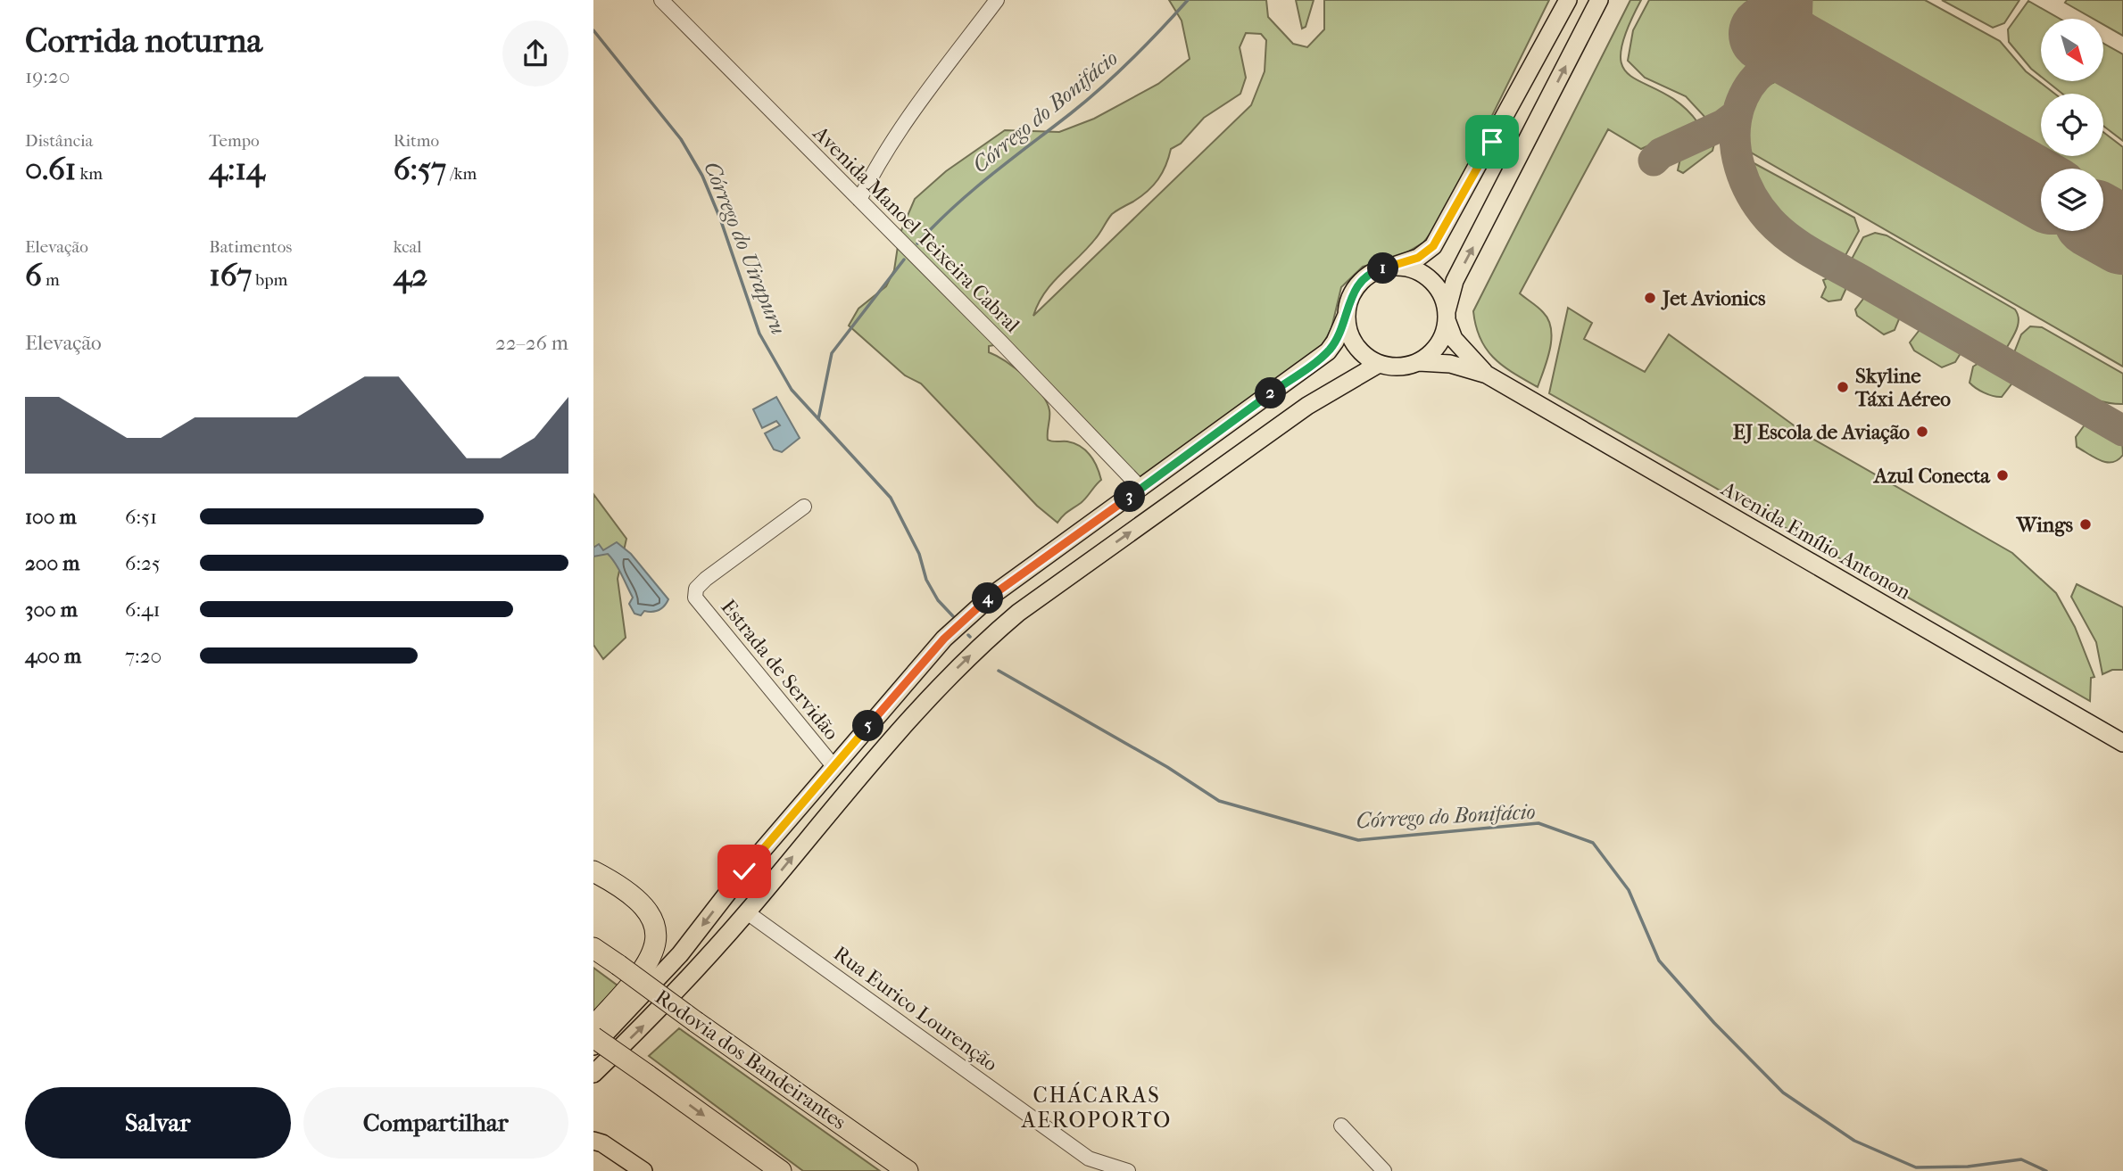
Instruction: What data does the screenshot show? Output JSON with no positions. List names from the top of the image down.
{
  "streets": {
    "highway": ["Rodovia dos Bandeirantes"],
    "main road": ["Avenida Emílio Antonon"],
    "street": ["Avenida Manoel Teixeira Cabral", "Estrada de Servidão", "Rua Eurico Lourenção"]
  },
  "districts": ["CHÁCARAS AEROPORTO"],
  "water": ["Córrego do Bonifácio", "Córrego do Uirapuru"],
  "places": [
    "Jet Avionics",
    "Skyline Táxi Aéreo",
    "EJ Escola de Aviação",
    "Azul Conecta",
    "Wings"
  ],
  "north": "bottom right",
  "page": {
    "heading": ["Corrida noturna", "19:20"],
    "stats": [
      ["Distância", "0.61 km"],
      ["Tempo", "4:14"],
      ["Ritmo", "6:57 /km"],
      ["Elevação", "6 m"],
      ["Batimentos", "167 bpm"],
      ["kcal", "42"]
    ],
    "pins": [
      "1",
      "2",
      "3",
      "4",
      "5"
    ],
    "chart": ["Elevação", "22–26 m"],
    "list": [
      {
        "name": "100 m",
        "note": "6:51"
      },
      {
        "name": "200 m",
        "note": "6:25"
      },
      {
        "name": "300 m",
        "note": "6:41"
      },
      {
        "name": "400 m",
        "note": "7:20"
      }
    ],
    "buttons": ["Salvar", "Compartilhar"]
  }
}
